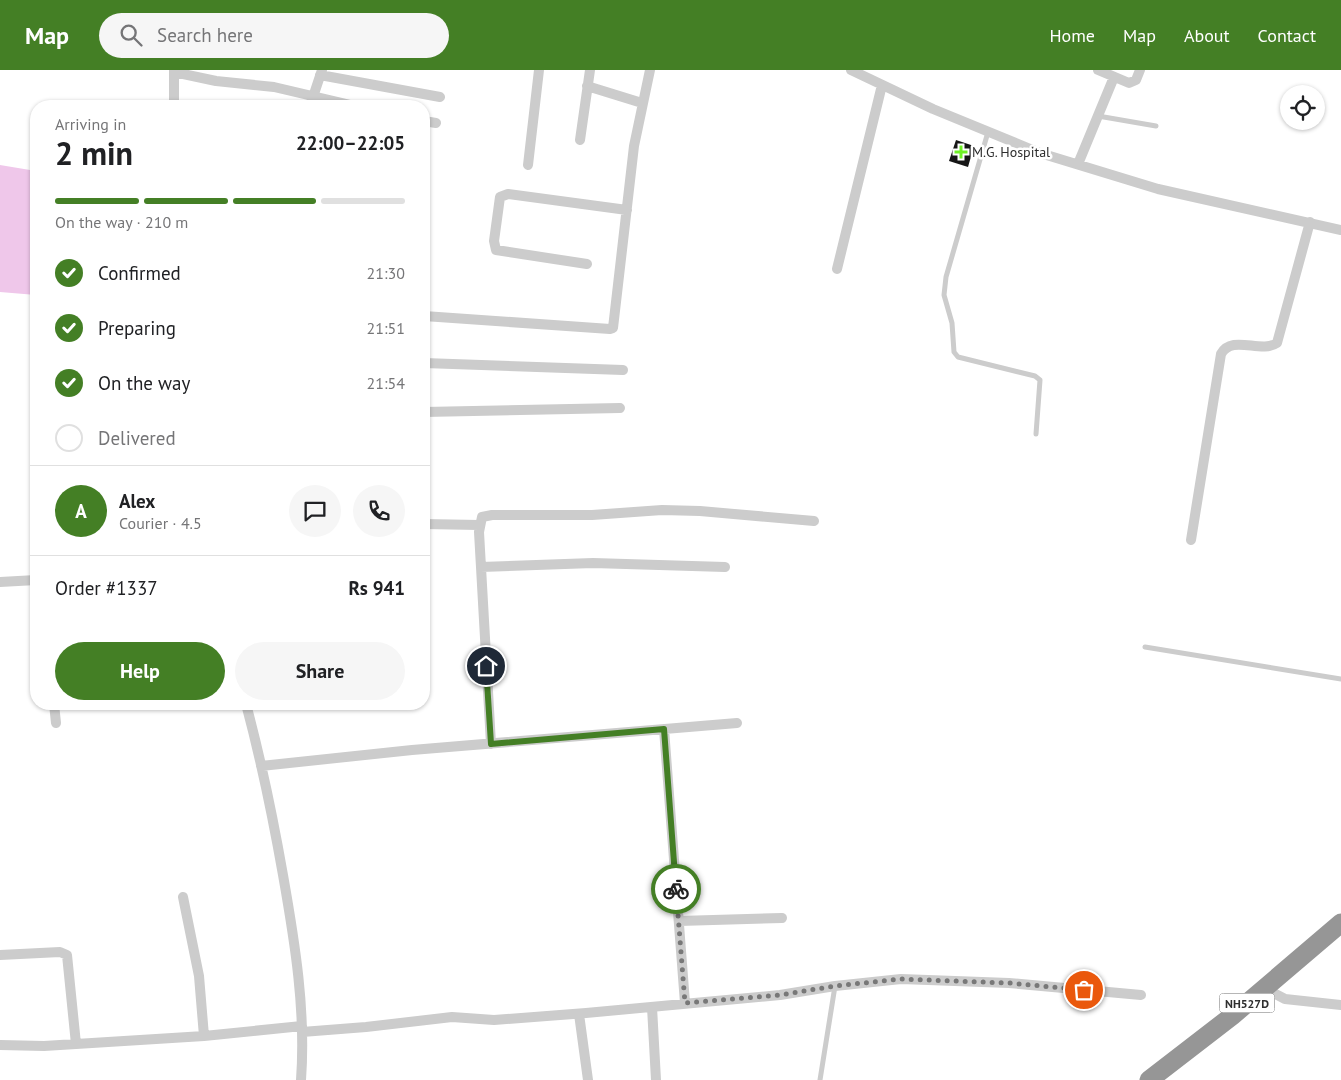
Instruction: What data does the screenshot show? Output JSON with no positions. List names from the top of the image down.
{
  "streets": {
    "highway": ["NH527D"]
  },
  "places": {
    "health": ["M.G. Hospital"]
  },
  "page": {
    "header": "Map",
    "search": "Search here",
    "nav": [
      "Home",
      "Map",
      "About",
      "Contact"
    ],
    "heading": ["2 min", "Arriving in", "22:00–22:05"],
    "panel": [
      "Alex",
      "Courier · 4.5",
      "Order #1337",
      "Rs 941"
    ],
    "bar": "On the way · 210 m",
    "list": [
      ["Confirmed", "21:30"],
      ["Preparing", "21:51"],
      ["On the way", "21:54"],
      "Delivered"
    ],
    "round": "A",
    "buttons": ["Help", "Share"]
  }
}
